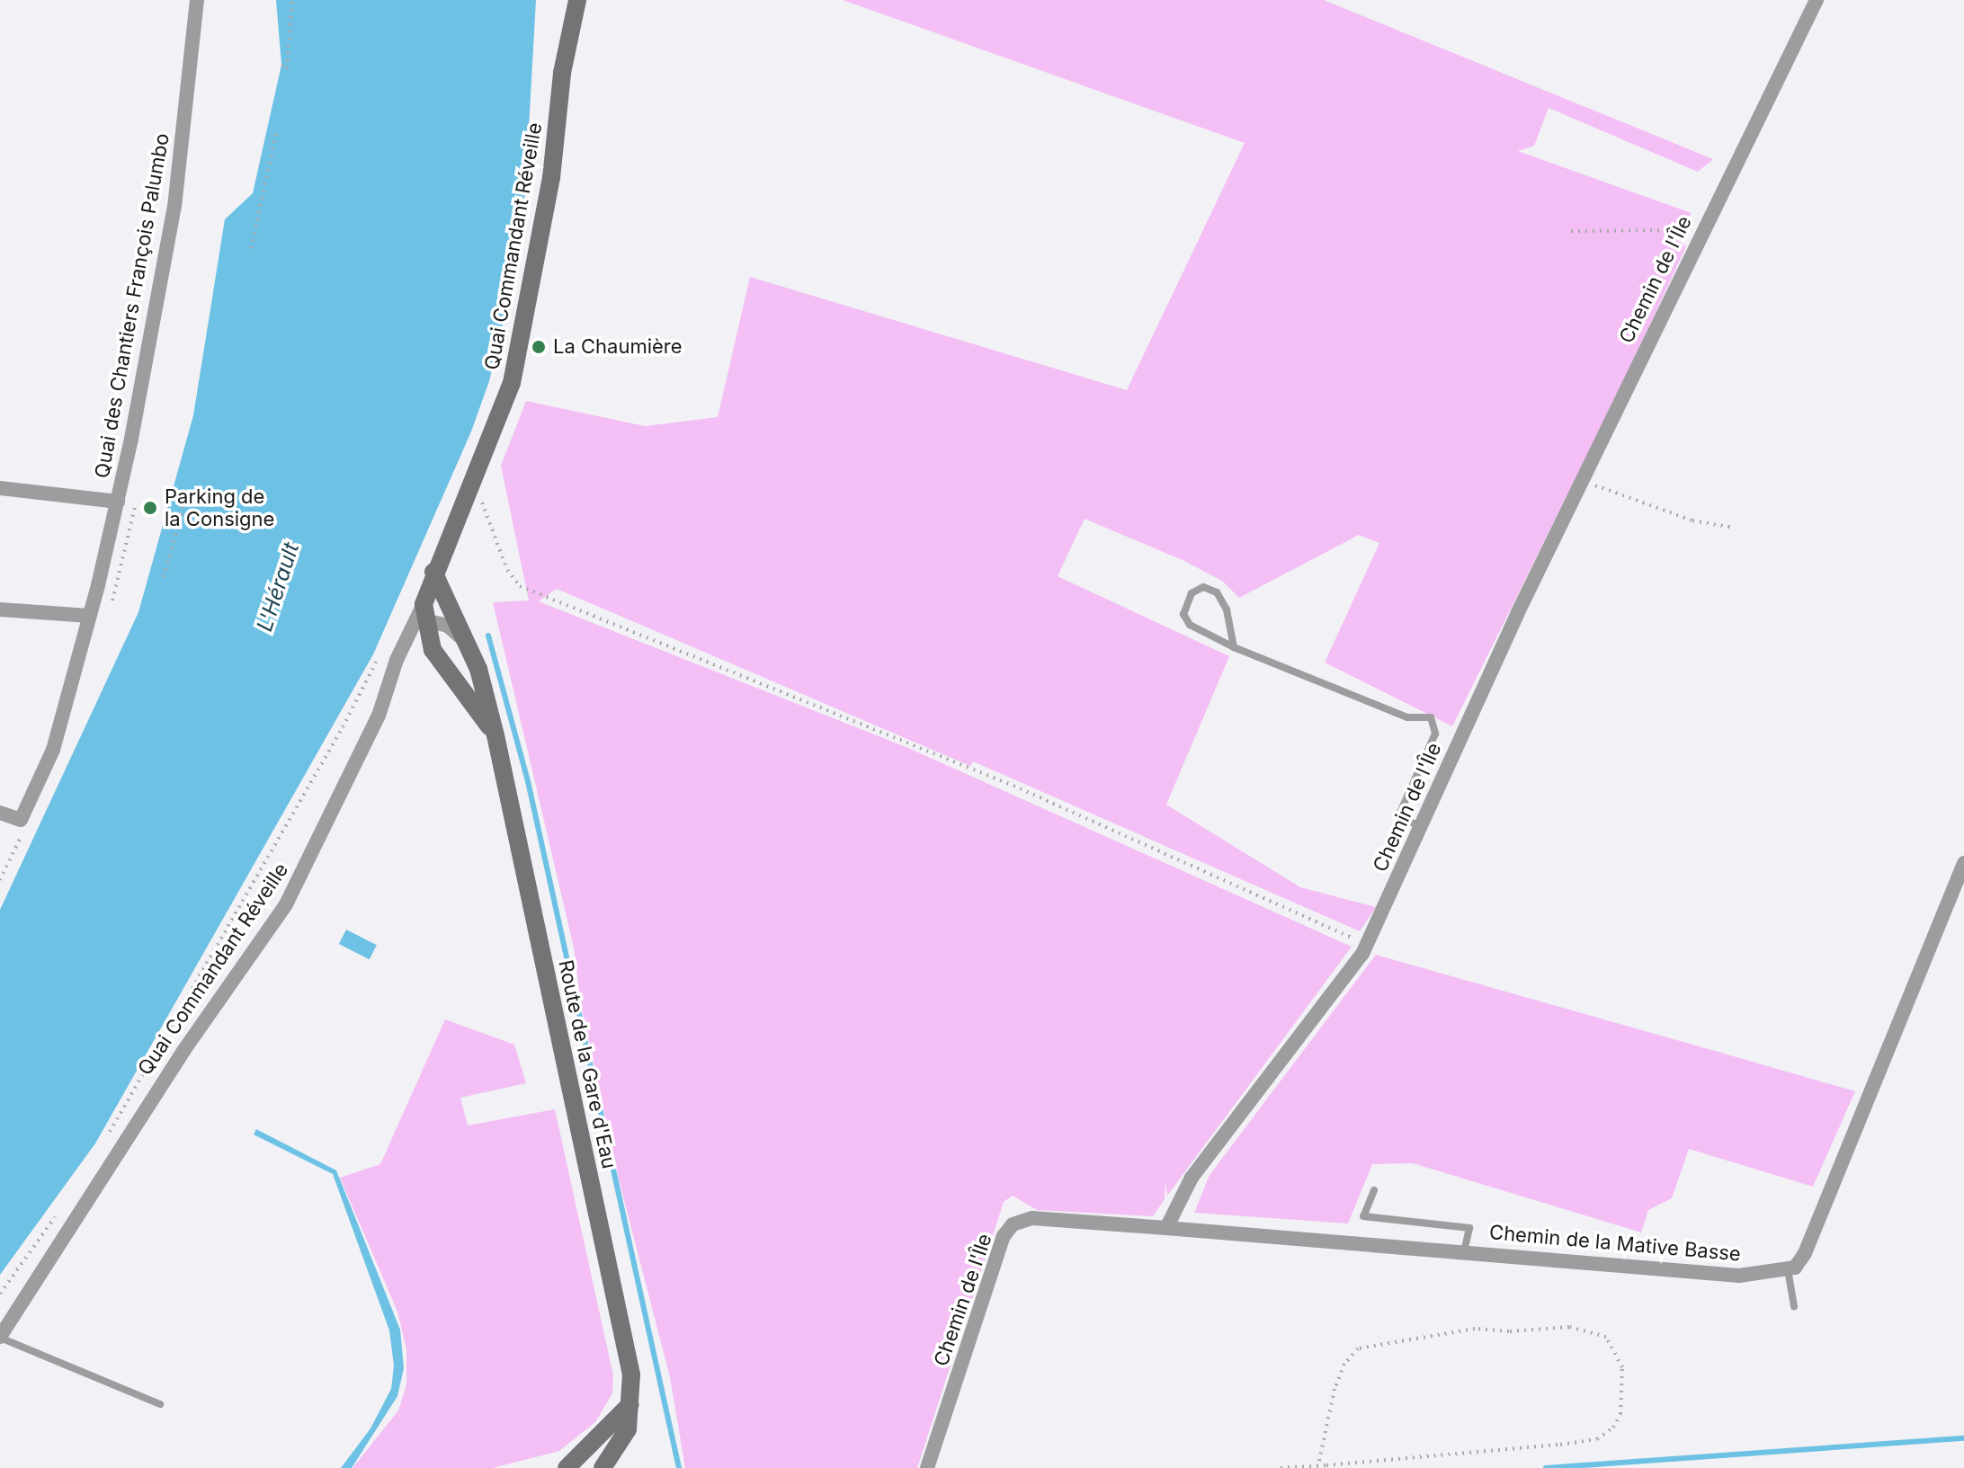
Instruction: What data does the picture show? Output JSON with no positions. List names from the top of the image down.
{
  "streets": {
    "main road": ["Quai Commandant Réveille", "Route de la Gare d'Eau"],
    "street": ["Chemin de l'Île", "Quai des Chantiers François Palumbo", "Chemin de la Mative Basse"]
  },
  "crossings": [
    ["Quai Commandant Réveille", "Route de la Gare d'Eau"],
    ["Chemin de l'Île", "Chemin de la Mative Basse"]
  ],
  "water": ["L'Hérault"],
  "places": ["La Chaumière", "Parking de la Consigne"]
}
